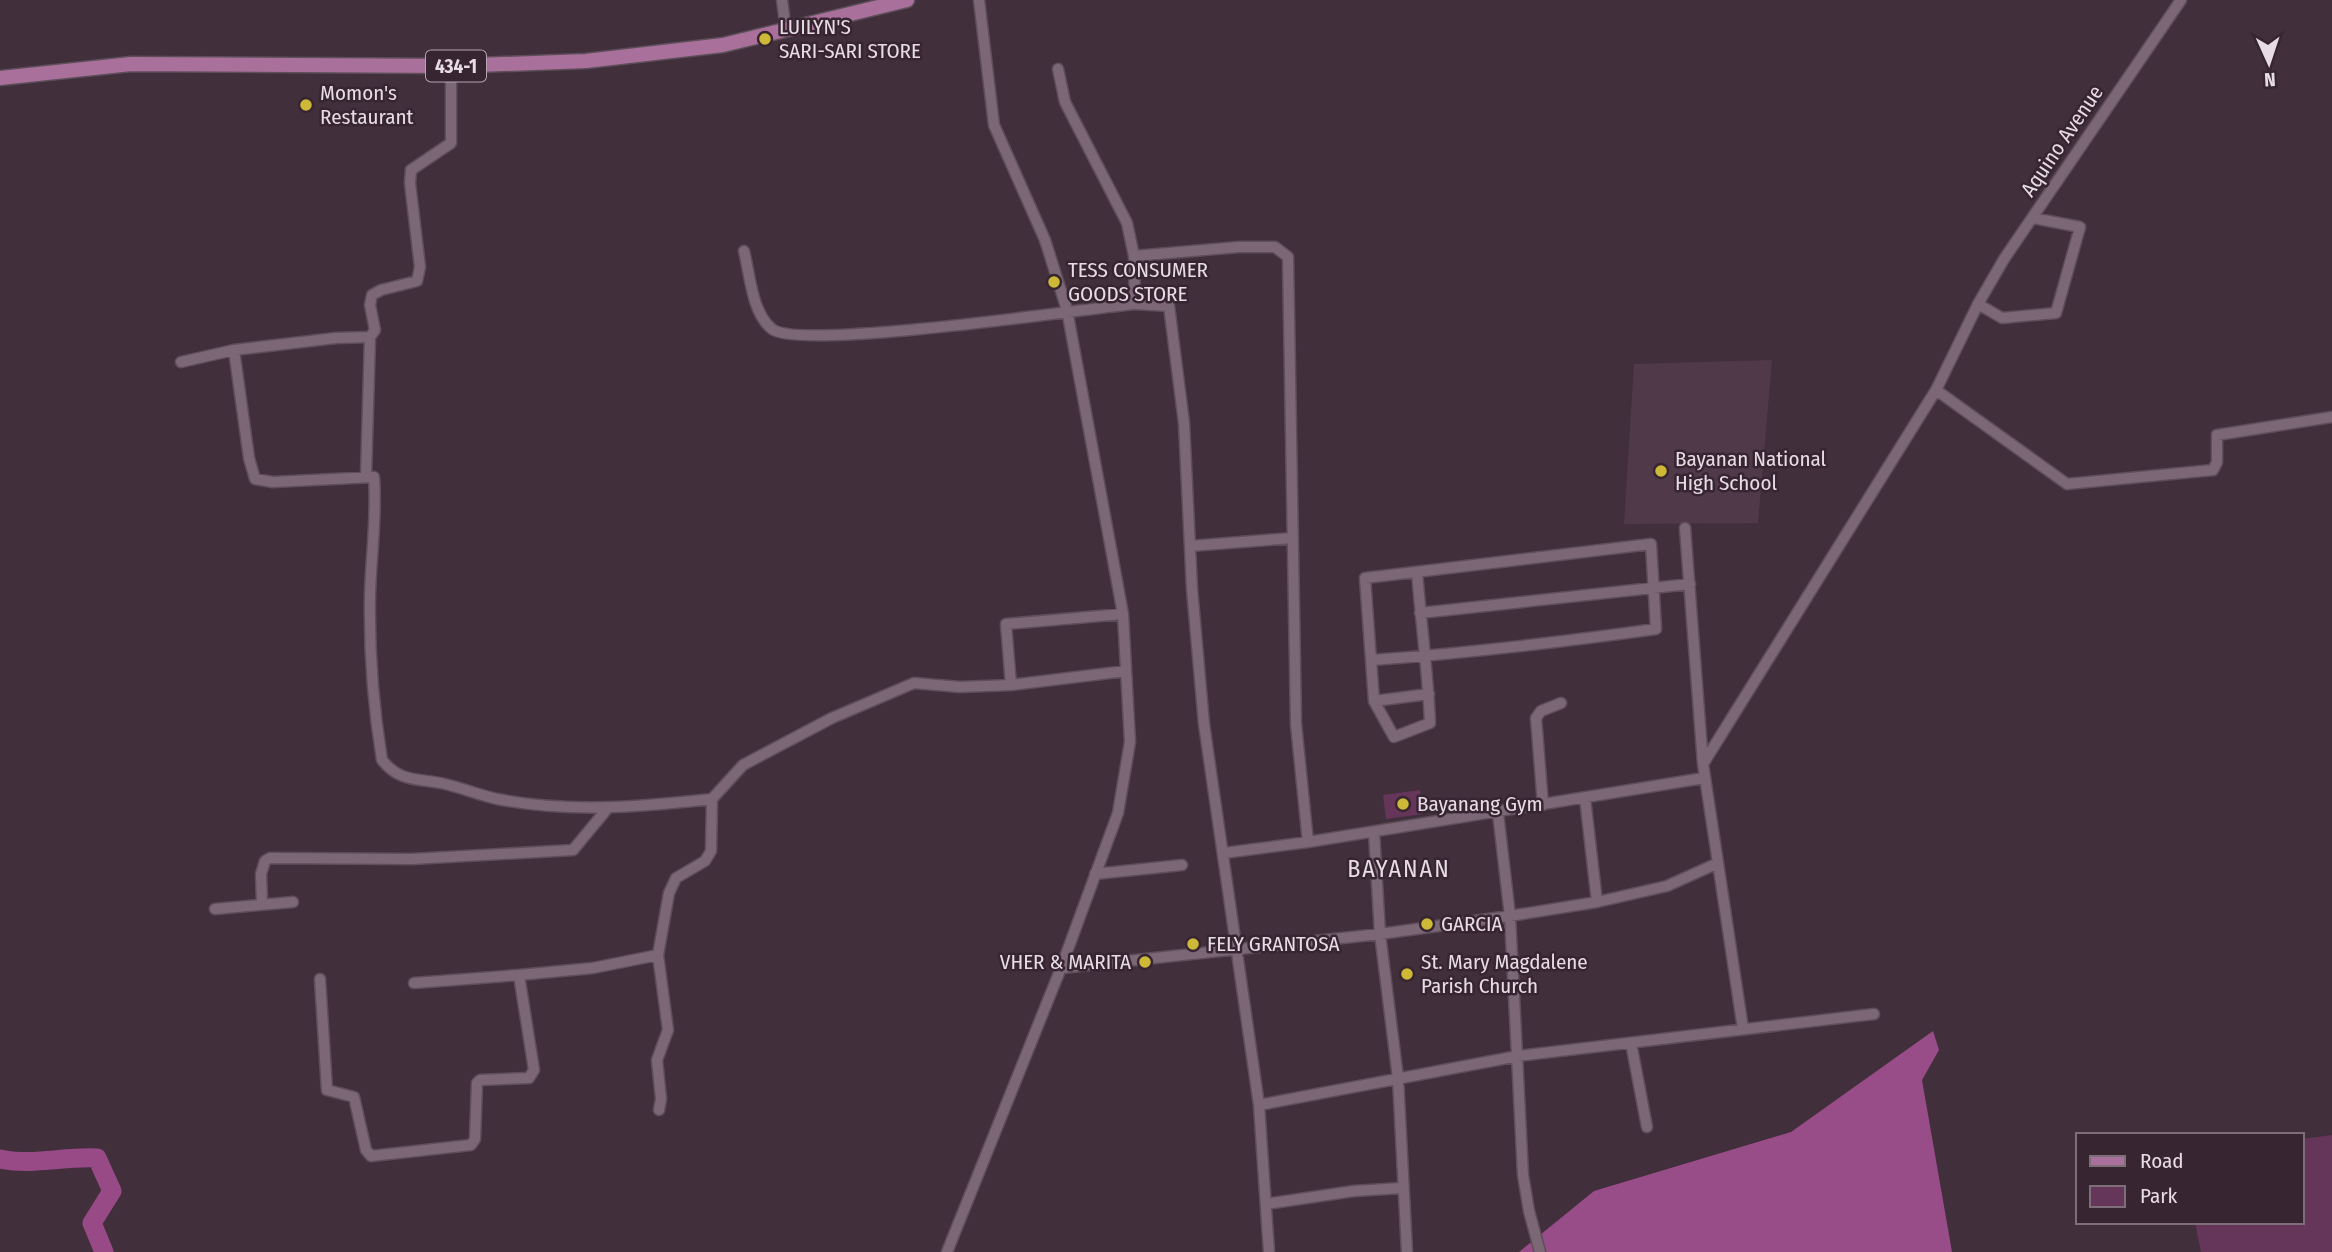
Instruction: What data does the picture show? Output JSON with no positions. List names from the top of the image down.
{
  "streets": {
    "main road": ["434-1"],
    "street": ["Aquino Avenue"]
  },
  "districts": ["BAYANAN"],
  "places": [
    "LUILYN'S SARI-SARI STORE",
    "Momon's Restaurant",
    "TESS CONSUMER GOODS STORE",
    "Bayanan National High School",
    "Bayanang Gym",
    "GARCIA",
    "FELY GRANTOSA",
    "VHER & MARITA",
    "St. Mary Magdalene Parish Church"
  ],
  "legend": ["Road", "Park"],
  "north": "bottom"
}
